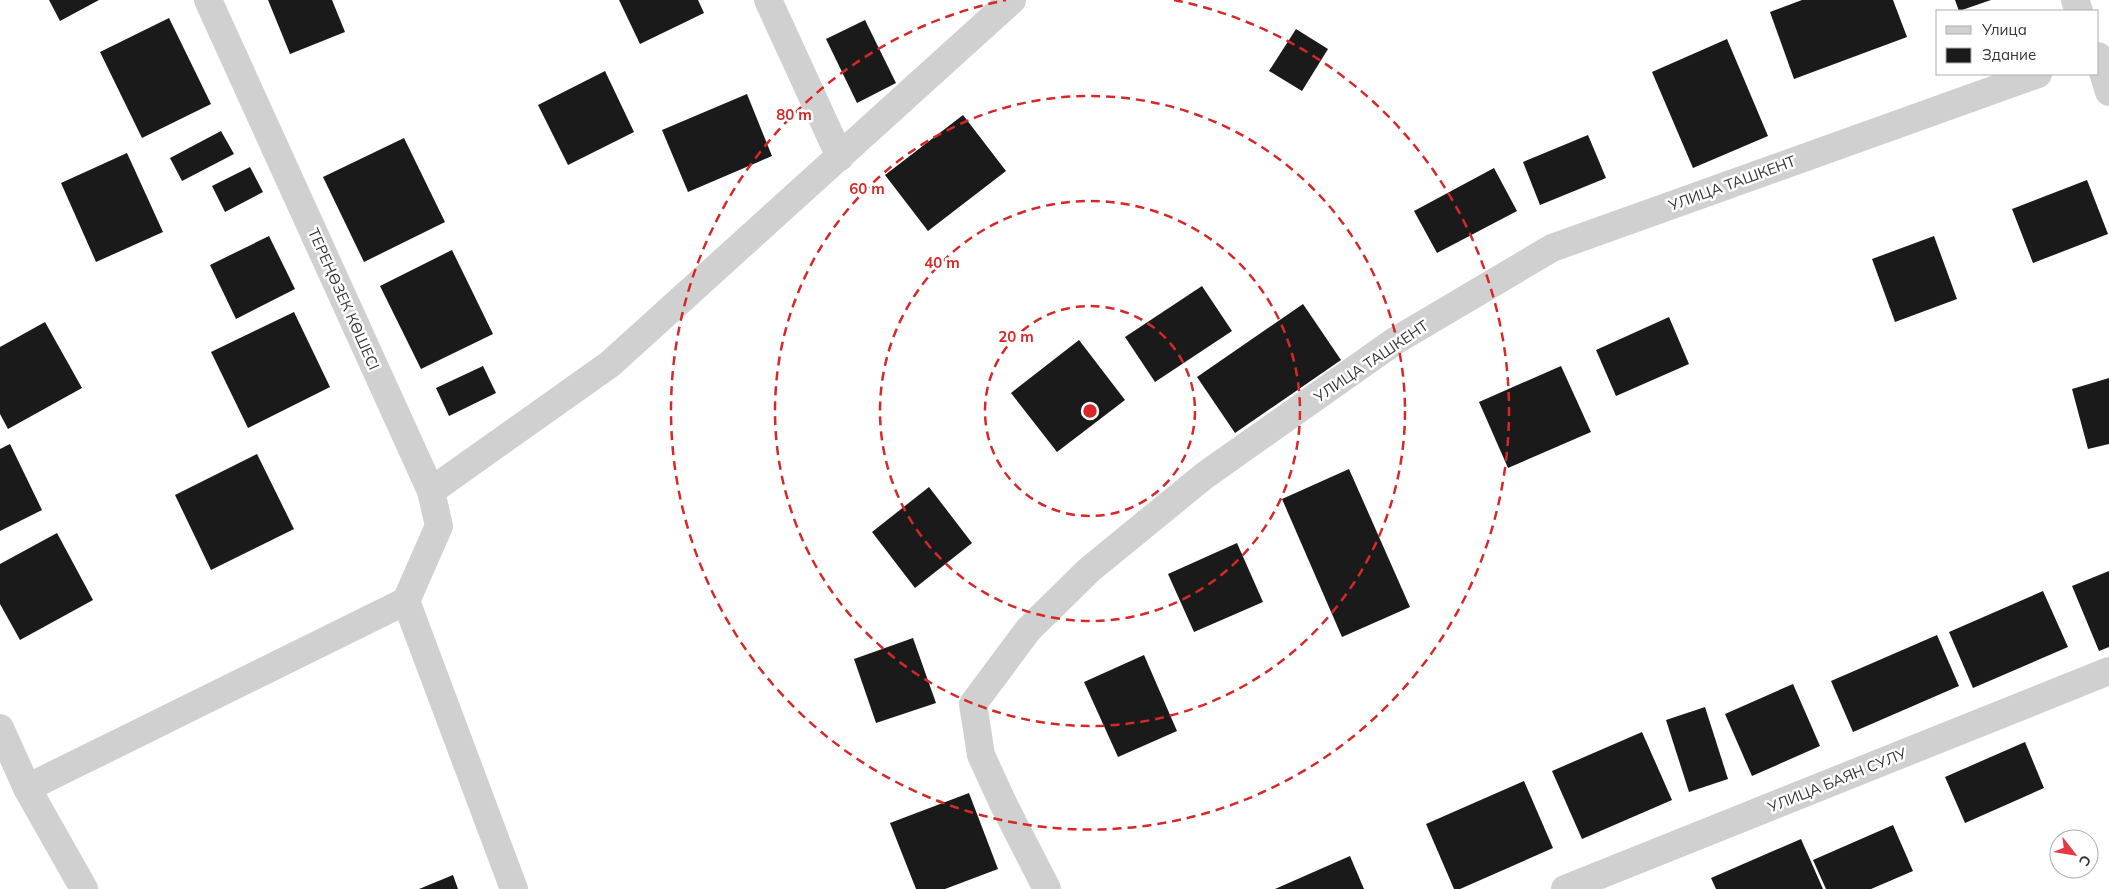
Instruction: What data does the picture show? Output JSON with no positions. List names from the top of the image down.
{
  "streets": {
    "street": ["УЛИЦА ТАШКЕНТ", "ТЕРЕҢӨЗЕК КӨШЕСІ", "УЛИЦА БАЯН СУЛУ"]
  },
  "legend": ["Улица", "Здание"],
  "north": "bottom right",
  "rings": [
    "80 m",
    "60 m",
    "40 m",
    "20 m"
  ]
}
